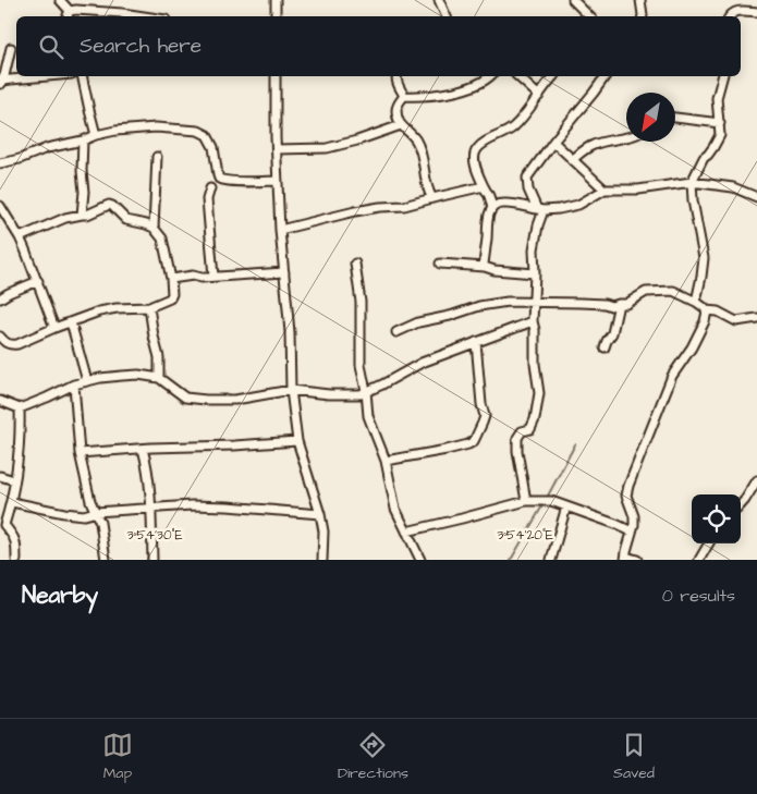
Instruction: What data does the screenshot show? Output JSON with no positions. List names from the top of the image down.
{
  "north": "bottom left",
  "page": {
    "search": "Search here",
    "heading": ["Nearby", "0 results"],
    "nav": ["Map", "Directions", "Saved"]
  },
  "coordinates": ["3°54'30\"E", "3°54'20\"E"]
}
